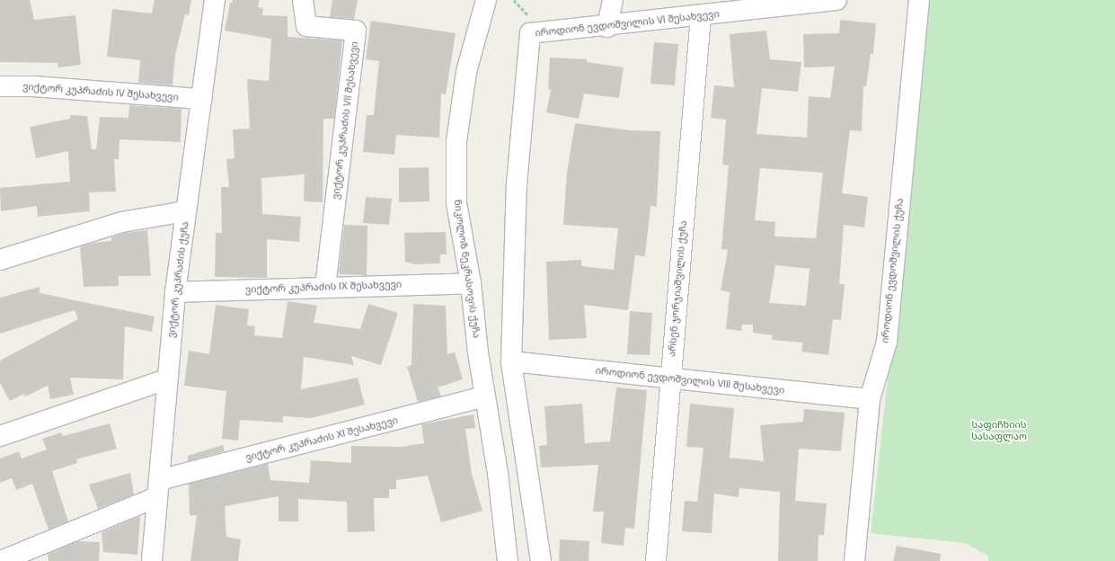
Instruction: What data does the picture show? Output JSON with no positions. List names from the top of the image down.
{
  "streets": {
    "street": [
      "იროდიონ ევდოშვილის VI შესახვევი",
      "ვიქტორ კუპრაძის IV შესახვევი",
      "ვიქტორ კუპრაძის VII შესახვევი",
      "ნიკოლოზ ნეკრასოვის ქუჩა",
      "იროდიონ ევდოშვილის ქუჩა",
      "ვიქტორ კუპრაძის ქუჩა",
      "ვიქტორ კუპრაძის IX შესახვევი",
      "არსენ ჯორჯიაშვილის ქუჩა",
      "იროდიონ ევდოშვილის VIII შესახვევი",
      "ვიქტორ კუპრაძის XI შესახვევი"
    ]
  },
  "crossings": [
    ["იროდიონ ევდოშვილის VI შესახვევი", "არსენ ჯორჯიაშვილის ქუჩა"],
    ["იროდიონ ევდოშვილის VI შესახვევი", "იროდიონ ევდოშვილის VIII შესახვევი"],
    ["ვიქტორ კუპრაძის IV შესახვევი", "ვიქტორ კუპრაძის ქუჩა"],
    ["ვიქტორ კუპრაძის VII შესახვევი", "ვიქტორ კუპრაძის IX შესახვევი"],
    ["ნიკოლოზ ნეკრასოვის ქუჩა", "ვიქტორ კუპრაძის IX შესახვევი"],
    ["ნიკოლოზ ნეკრასოვის ქუჩა", "ვიქტორ კუპრაძის XI შესახვევი"],
    ["იროდიონ ევდოშვილის ქუჩა", "იროდიონ ევდოშვილის VIII შესახვევი"],
    ["ვიქტორ კუპრაძის ქუჩა", "ვიქტორ კუპრაძის IX შესახვევი"],
    ["ვიქტორ კუპრაძის ქუჩა", "ვიქტორ კუპრაძის XI შესახვევი"],
    ["არსენ ჯორჯიაშვილის ქუჩა", "იროდიონ ევდოშვილის VIII შესახვევი"]
  ],
  "parks": ["საფიჩხიის სასაფლაო"]
}
